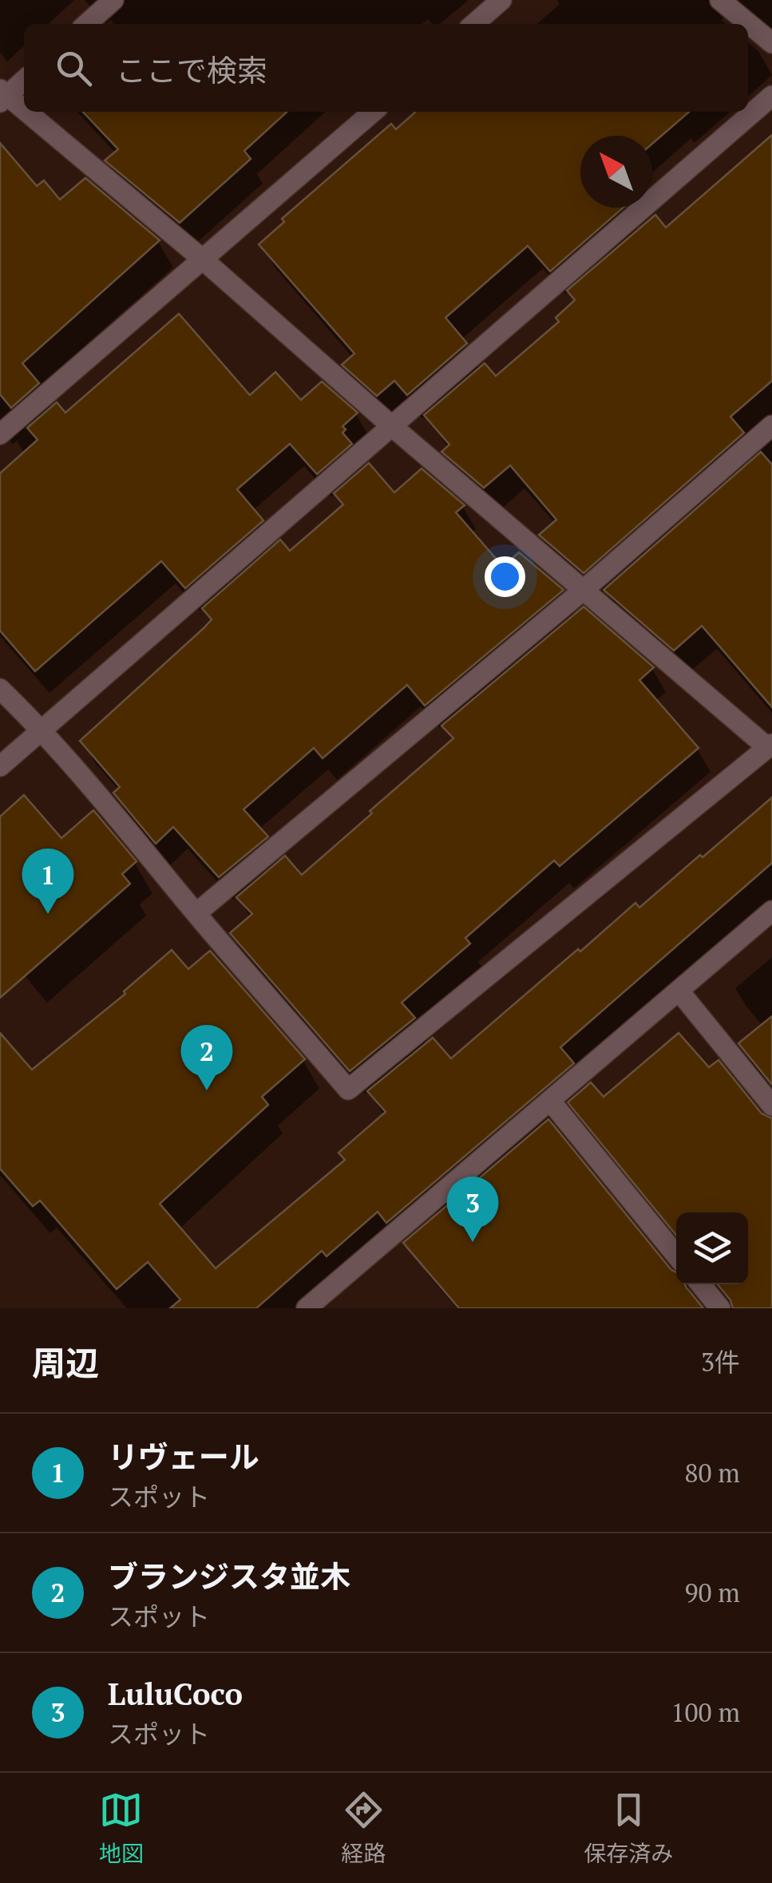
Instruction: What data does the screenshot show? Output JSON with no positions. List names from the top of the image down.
{
  "north": "top left",
  "page": {
    "search": "ここで検索",
    "pins": ["1", "2", "3"],
    "heading": ["周辺", "3件"],
    "list": [
      {
        "mark": "1",
        "name": "リヴェール",
        "note": "スポット",
        "value": "80 m"
      },
      {
        "mark": "2",
        "name": "ブランジスタ並木",
        "note": "スポット",
        "value": "90 m"
      },
      {
        "mark": "3",
        "name": "LuluCoco",
        "note": "スポット",
        "value": "100 m"
      }
    ],
    "nav": ["地図", "経路", "保存済み"]
  }
}
